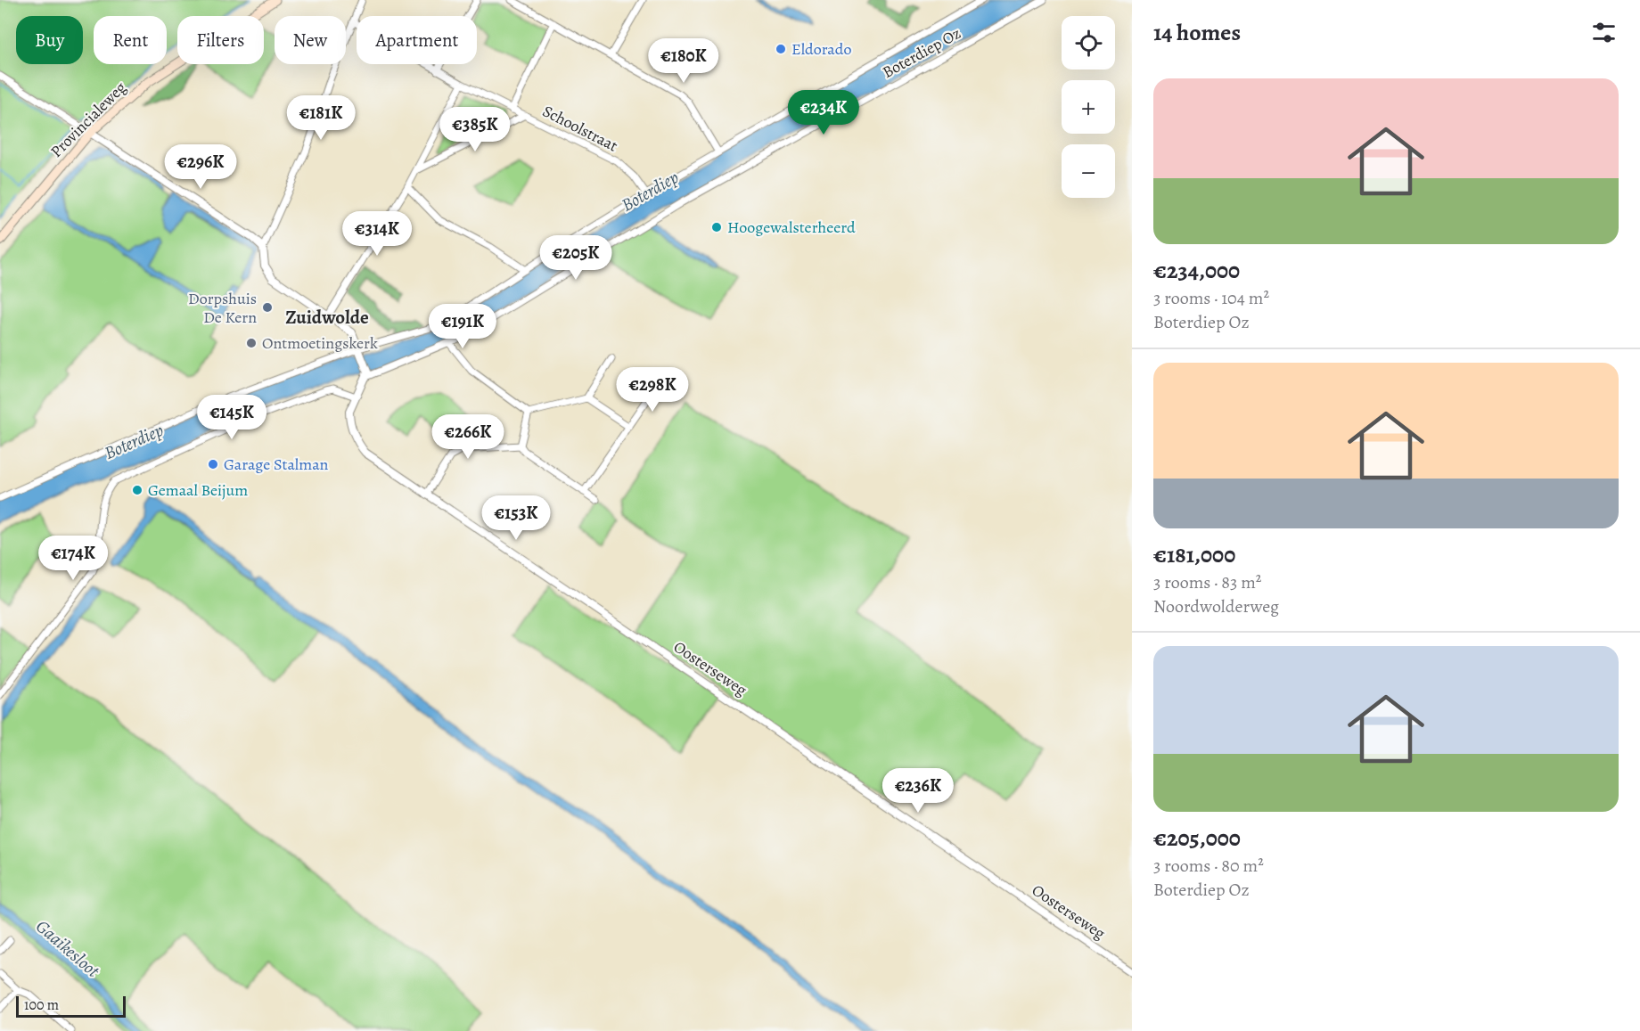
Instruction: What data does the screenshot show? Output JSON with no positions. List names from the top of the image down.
{
  "streets": {
    "main road": ["Provincialeweg"],
    "street": ["Boterdiep Oz", "Schoolstraat", "Oosterseweg"]
  },
  "crossings": [
    ["Boterdiep Oz", "Oosterseweg"]
  ],
  "districts": ["Zuidwolde"],
  "water": ["Boterdiep", "Gaaikesloot"],
  "places": [
    "Eldorado",
    "Hoogewalsterheerd",
    "Dorpshuis De Kern",
    "Ontmoetingskerk",
    "Garage Stalman",
    "Gemaal Beijum"
  ],
  "scale_bar": "100 m",
  "page": {
    "heading": "14 homes",
    "map_buttons": ["+", "−"],
    "chip": [
      "Buy",
      "Rent",
      "Filters",
      "New",
      "Apartment"
    ],
    "price": [
      "€180K",
      "€234K",
      "€181K",
      "€385K",
      "€296K",
      "€314K",
      "€205K",
      "€191K",
      "€298K",
      "€145K",
      "€266K",
      "€153K",
      "€174K",
      "€236K"
    ],
    "list": [
      {
        "name": "€234,000",
        "note": "3 rooms · 104 m² · Boterdiep Oz"
      },
      {
        "name": "€181,000",
        "note": "3 rooms · 83 m² · Noordwolderweg"
      },
      {
        "name": "€205,000",
        "note": "3 rooms · 80 m² · Boterdiep Oz"
      }
    ],
    "scale": "100 m"
  }
}
